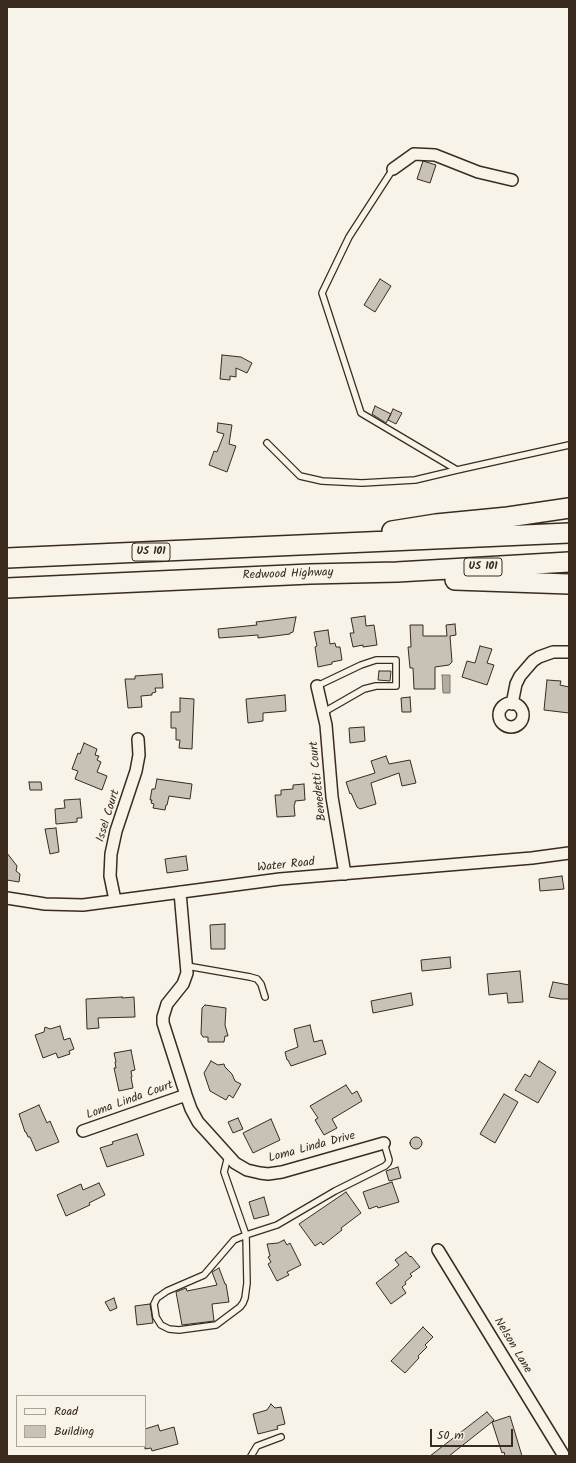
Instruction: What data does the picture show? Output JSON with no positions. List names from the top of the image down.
{
  "streets": {
    "highway": ["US 101", "Redwood Highway"],
    "street": [
      "Benedetti Court",
      "Issel Court",
      "Water Road",
      "Loma Linda Court",
      "Loma Linda Drive",
      "Nelson Lane"
    ]
  },
  "crossings": [
    ["Benedetti Court", "Water Road"],
    ["Issel Court", "Water Road"],
    ["Water Road", "Loma Linda Drive"],
    ["Loma Linda Court", "Loma Linda Drive"]
  ],
  "legend": ["Road", "Building"],
  "scale_bar": "50 m"
}
